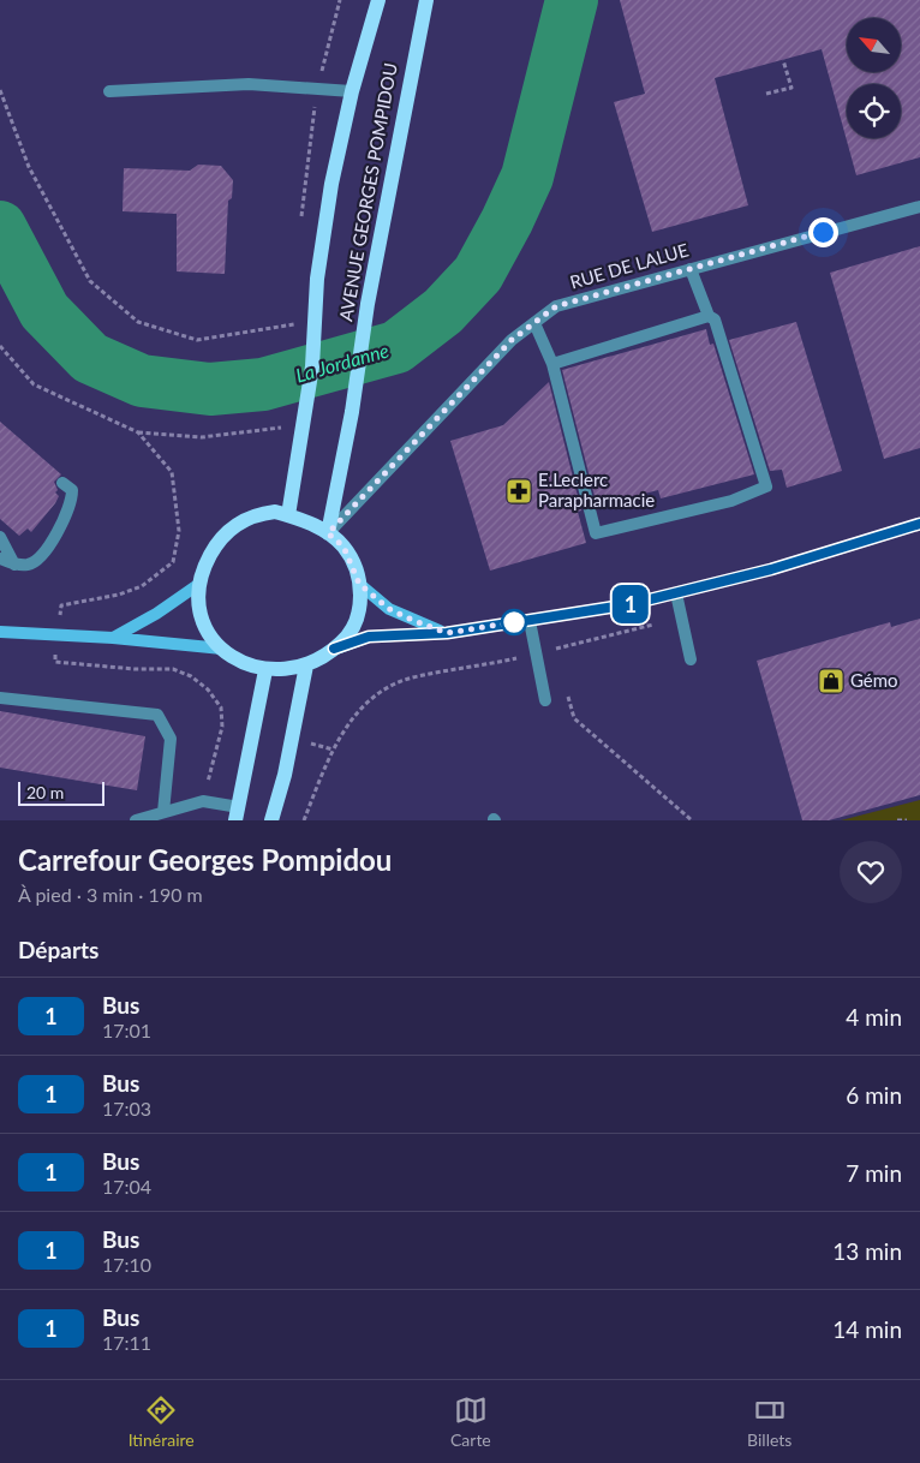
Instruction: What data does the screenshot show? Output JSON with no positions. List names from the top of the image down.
{
  "streets": {
    "main road": ["AVENUE GEORGES POMPIDOU"],
    "street": ["RUE DE LALUE"]
  },
  "crossings": [
    ["AVENUE GEORGES POMPIDOU", "RUE DE LALUE"]
  ],
  "water": ["La Jordanne"],
  "places": {
    "pharmacy": ["E.Leclerc Parapharmacie"],
    "shop": ["Gémo"]
  },
  "lines": ["bus line 1"],
  "scale_bar": "20 m",
  "north": "top left",
  "page": {
    "on_map": "1",
    "scale": "20 m",
    "heading": [
      ["Carrefour Georges Pompidou", "À pied · 3 min · 190 m"],
      "Départs"
    ],
    "list": [
      {
        "mark": "1",
        "name": "Bus",
        "note": "17:01",
        "value": "4 min"
      },
      {
        "mark": "1",
        "name": "Bus",
        "note": "17:03",
        "value": "6 min"
      },
      {
        "mark": "1",
        "name": "Bus",
        "note": "17:04",
        "value": "7 min"
      },
      {
        "mark": "1",
        "name": "Bus",
        "note": "17:10",
        "value": "13 min"
      },
      {
        "mark": "1",
        "name": "Bus",
        "note": "17:11",
        "value": "14 min"
      }
    ],
    "tabs": ["Itinéraire", "Carte", "Billets"]
  }
}
